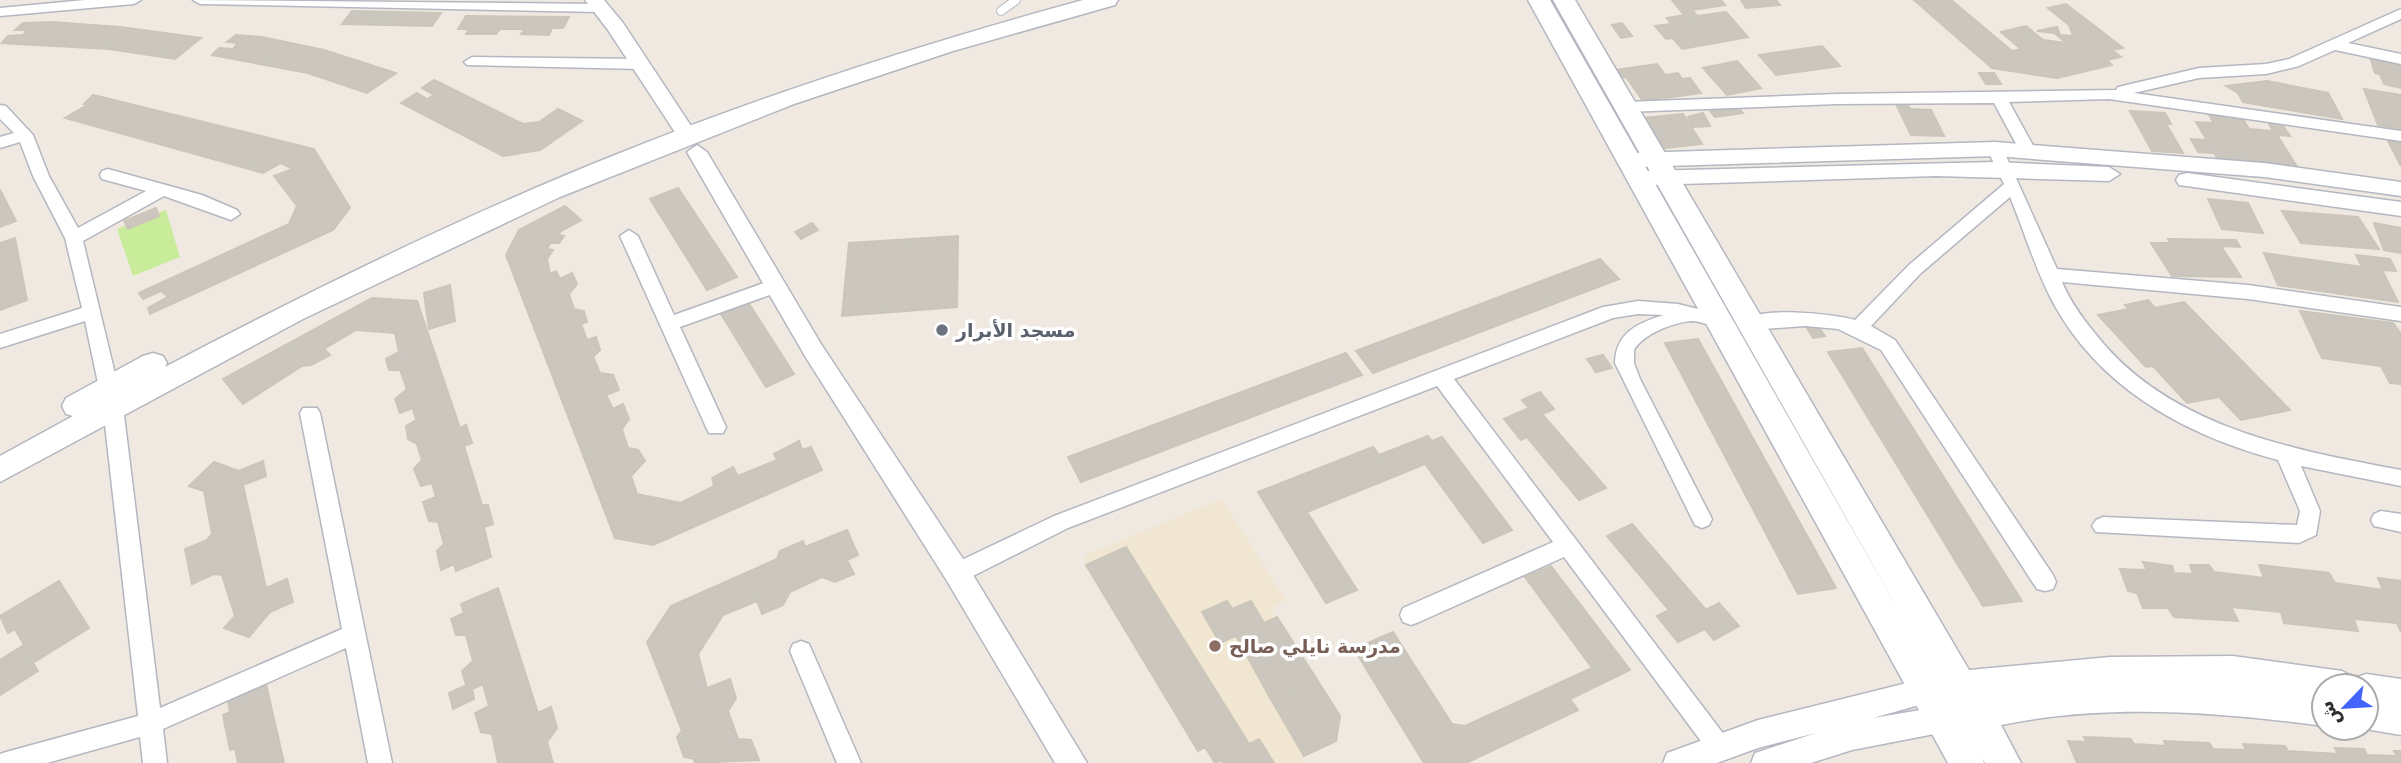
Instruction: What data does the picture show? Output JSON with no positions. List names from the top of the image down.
{
  "places": ["مسجد الأبرار", "مدرسة نايلي صالح"],
  "north": "bottom left"
}
